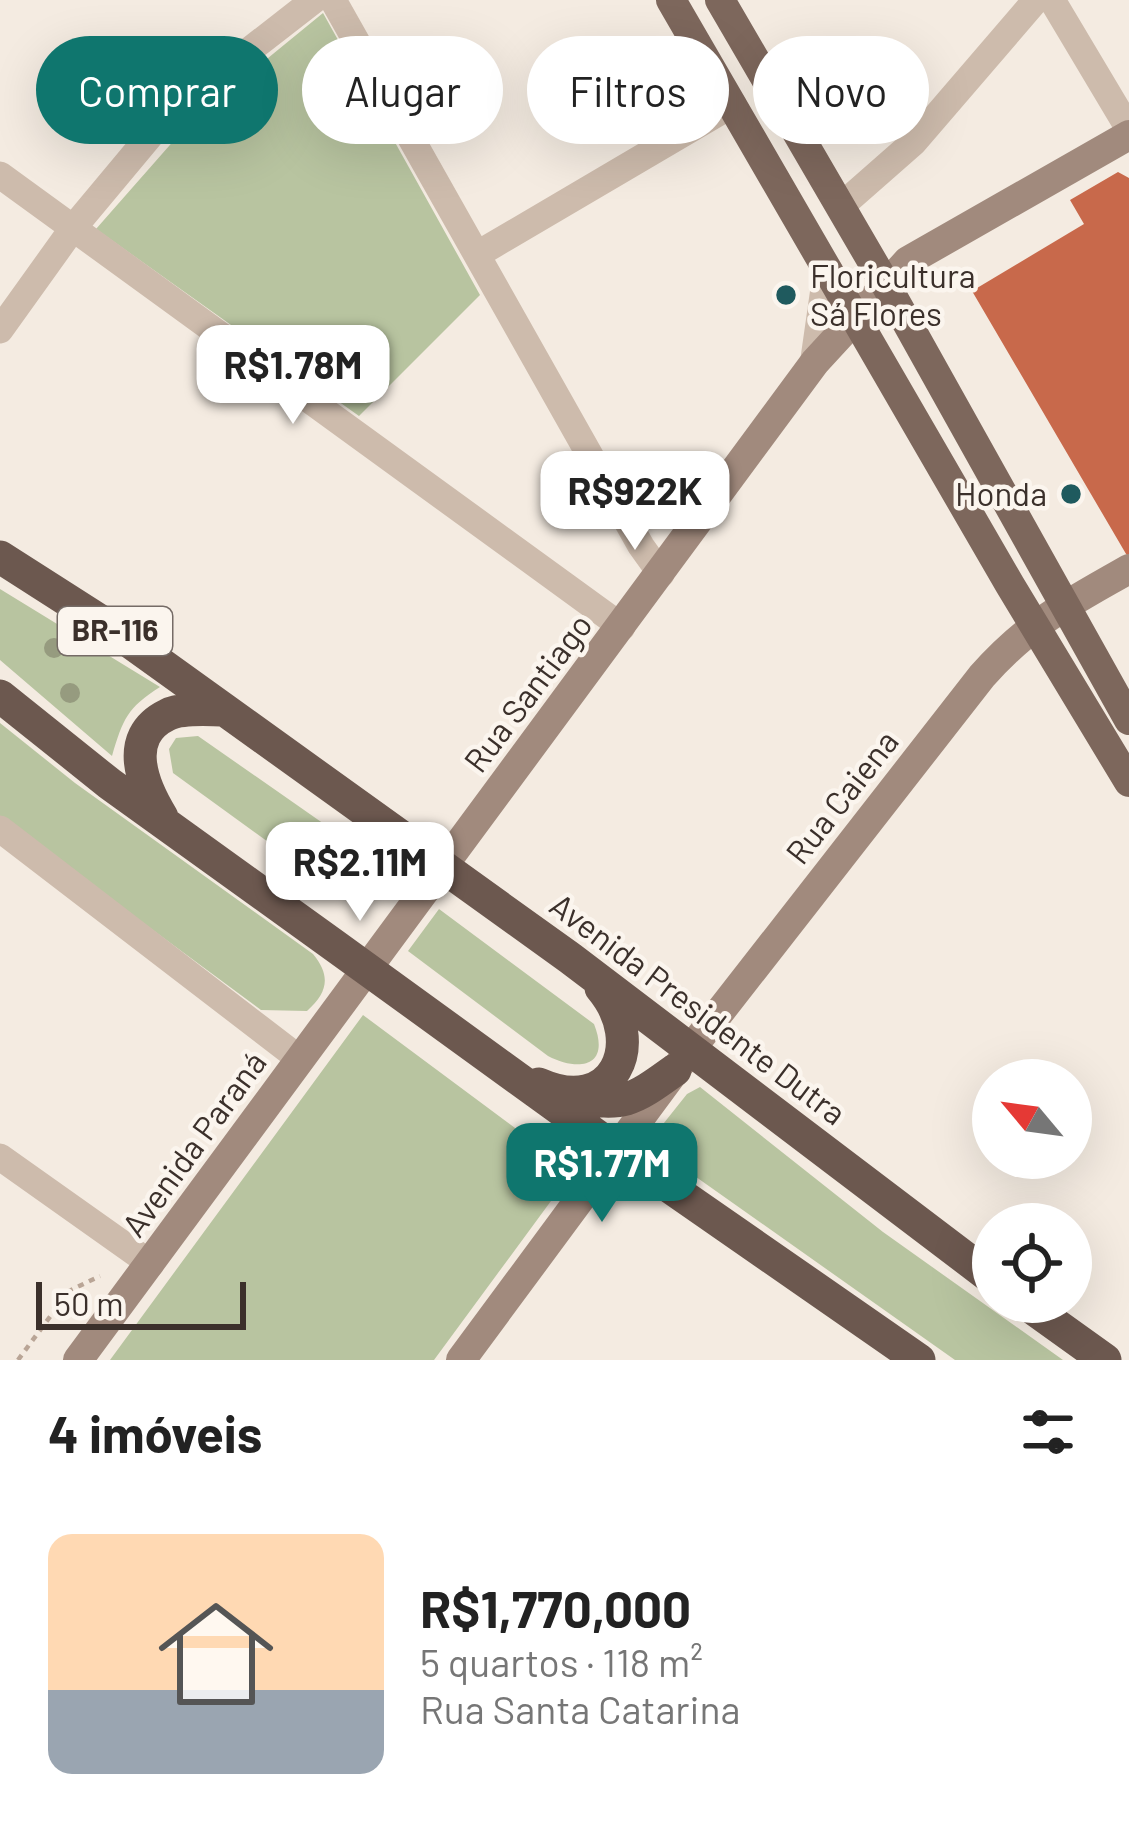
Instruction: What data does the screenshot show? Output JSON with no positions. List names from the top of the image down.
{
  "streets": {
    "highway": ["BR-116", "Avenida Presidente Dutra"],
    "main road": ["Rua Santiago", "Rua Caiena", "Avenida Paraná"]
  },
  "crossings": [
    ["Rua Santiago", "Avenida Presidente Dutra"],
    ["Rua Santiago", "Avenida Paraná"],
    ["Rua Caiena", "Avenida Presidente Dutra"]
  ],
  "places": ["Floricultura Sá Flores", "Honda"],
  "scale_bar": "50 m",
  "north": "top left",
  "page": {
    "chip": [
      "Comprar",
      "Alugar",
      "Filtros",
      "Novo"
    ],
    "price": [
      "R$1.78M",
      "R$922K",
      "R$2.11M",
      "R$1.77M"
    ],
    "scale": "50 m",
    "heading": "4 imóveis",
    "list": [
      {
        "name": "R$1,770,000",
        "note": "5 quartos · 118 m² · Rua Santa Catarina"
      }
    ]
  }
}
